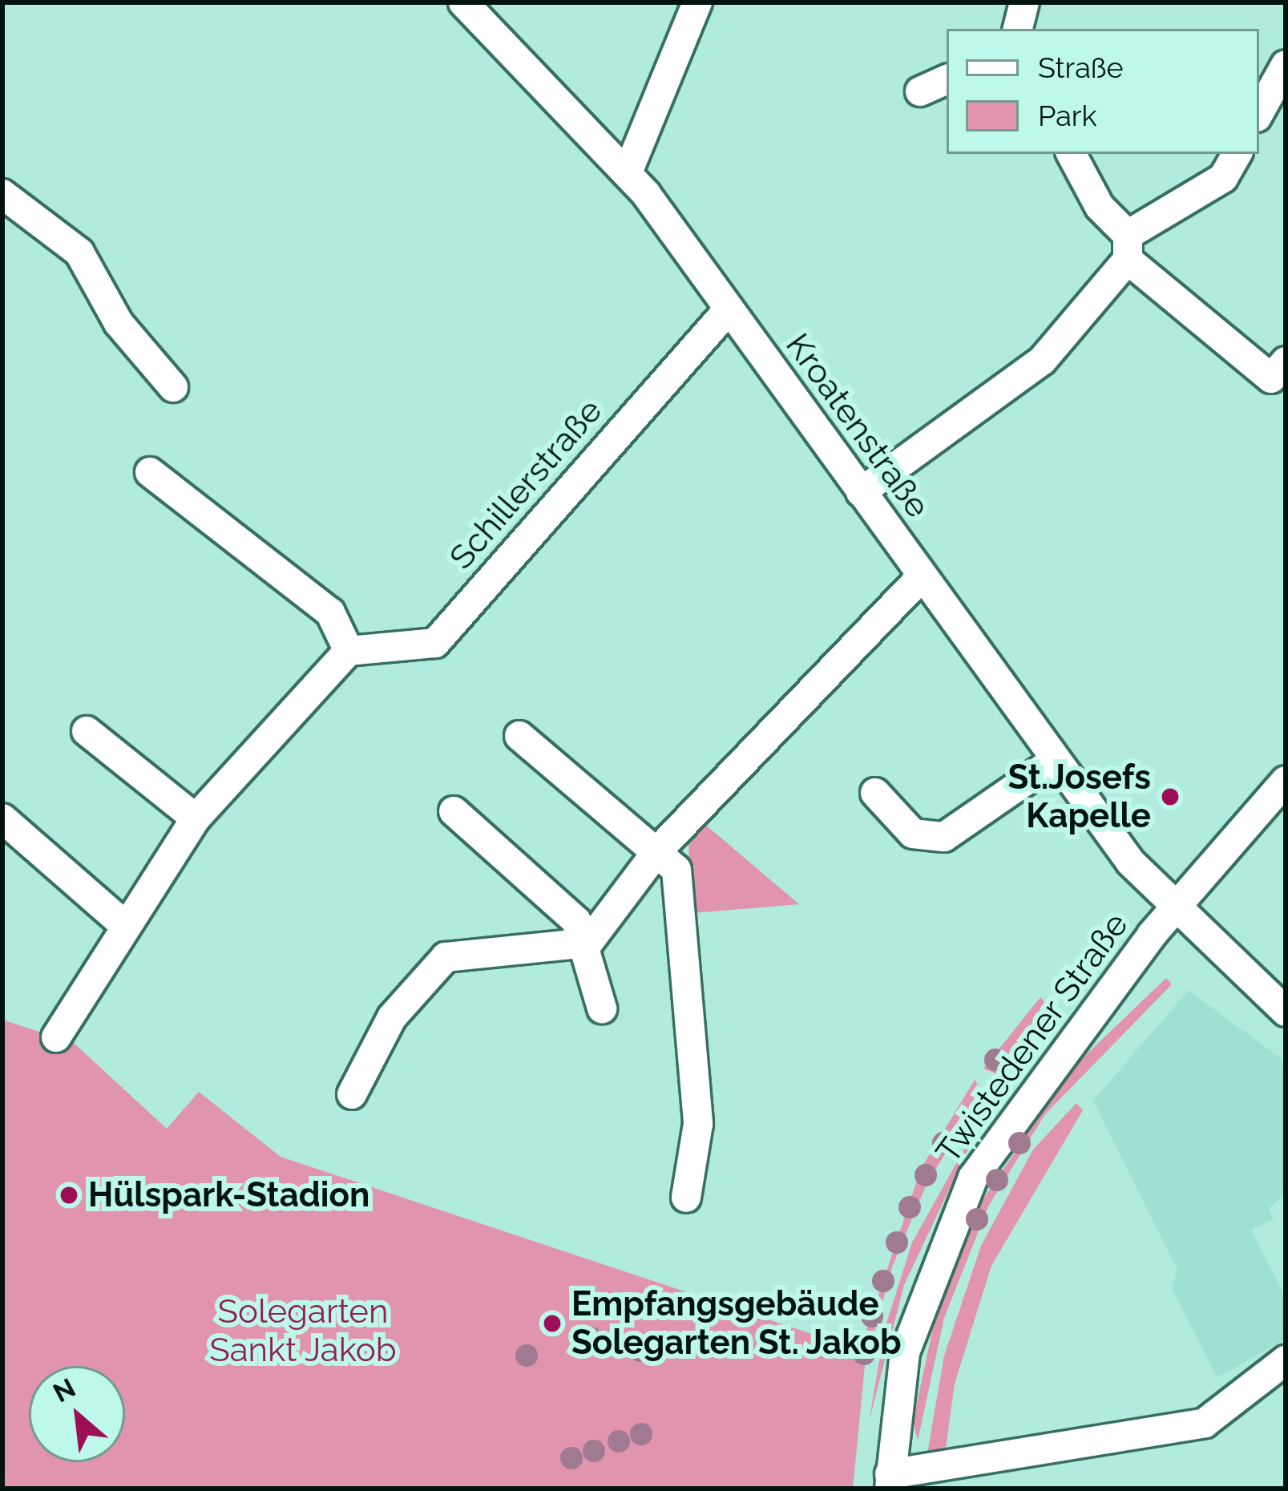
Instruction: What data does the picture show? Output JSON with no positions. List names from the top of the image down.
{
  "streets": {
    "street": ["Kroatenstraße", "Schillerstraße", "Twistedener Straße"]
  },
  "crossings": [
    ["Kroatenstraße", "Schillerstraße"],
    ["Kroatenstraße", "Twistedener Straße"]
  ],
  "parks": ["Solegarten Sankt Jakob"],
  "places": ["St.Josefs Kapelle", "Hülspark-Stadion", "Empfangsgebäude Solegarten St. Jakob"],
  "legend": ["Straße", "Park"],
  "north": "top left"
}
